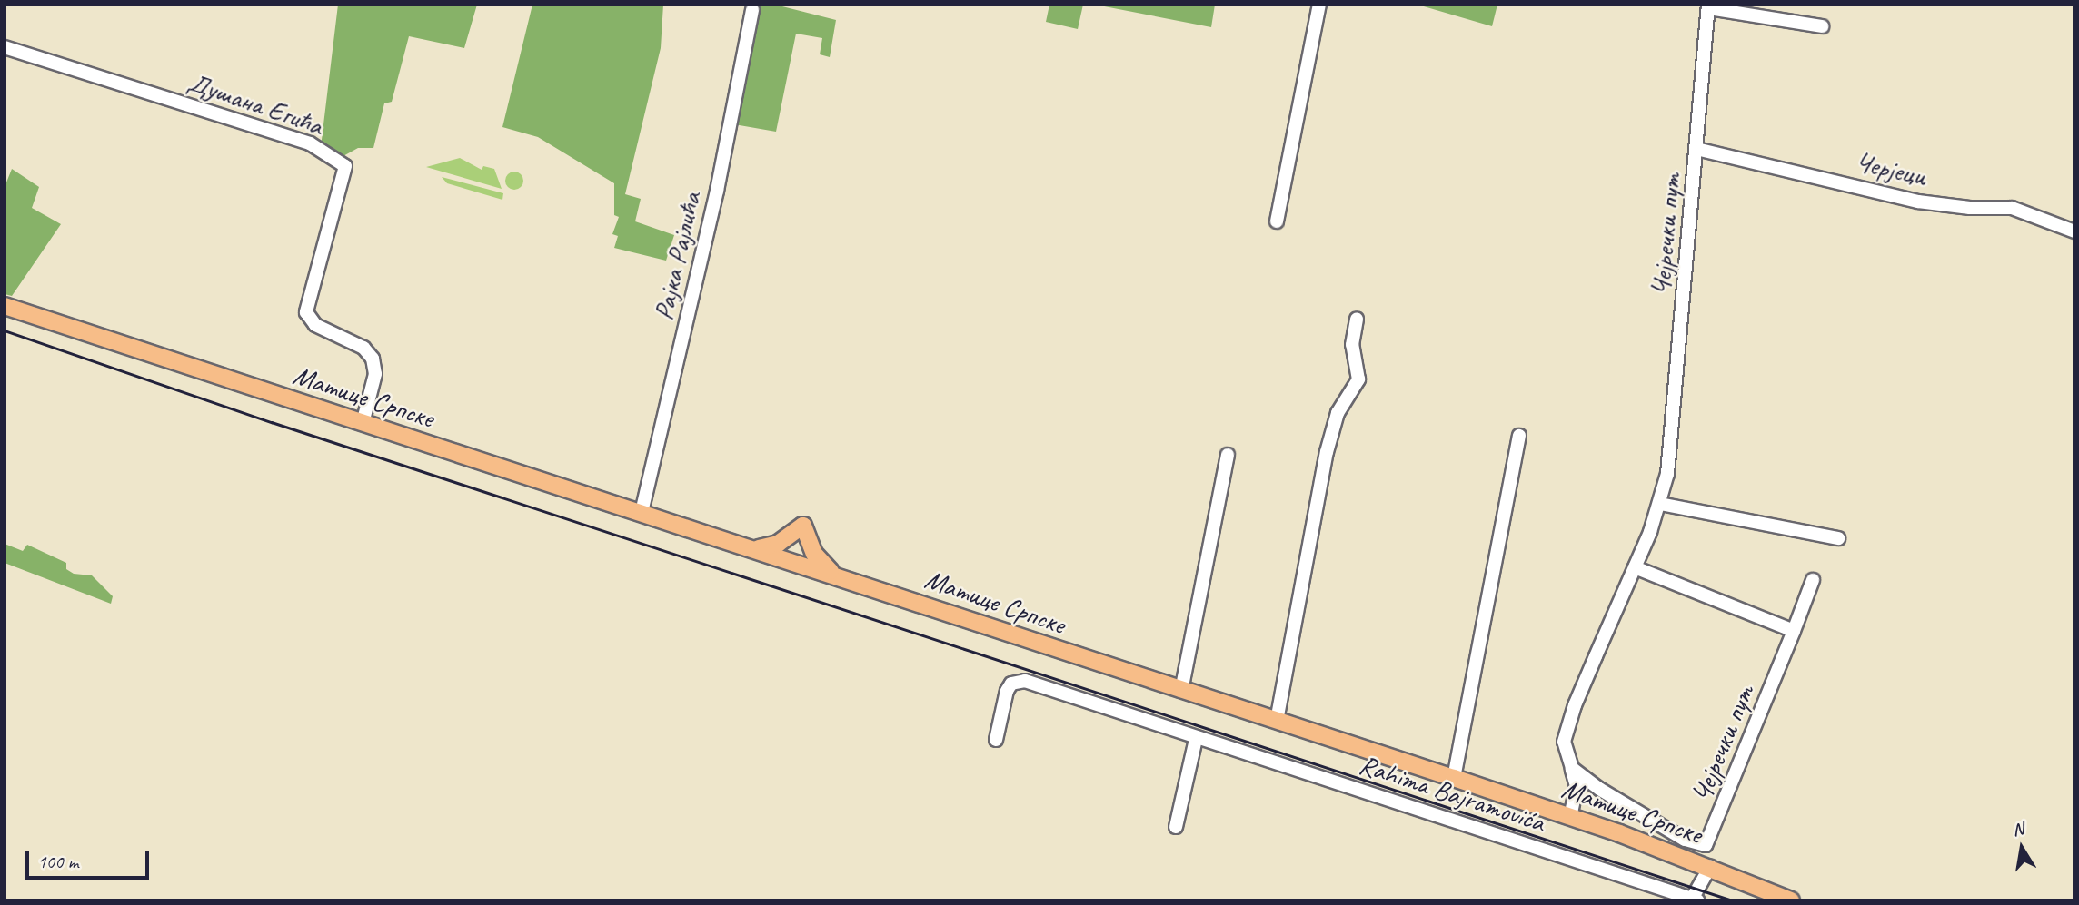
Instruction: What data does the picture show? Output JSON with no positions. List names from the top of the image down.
{
  "streets": {
    "main road": ["Матице Српске"],
    "street": [
      "Душана Егића",
      "Черјеци",
      "Чејречки пут",
      "Рајка Рајлића",
      "Rahima Bajramovića"
    ]
  },
  "crossings": [
    ["Душана Егића", "Матице Српске"],
    ["Черјеци", "Чејречки пут"],
    ["Рајка Рајлића", "Матице Српске"],
    ["Матице Српске", "Rahima Bajramovića"]
  ],
  "scale_bar": "100 m",
  "north": "top"
}
